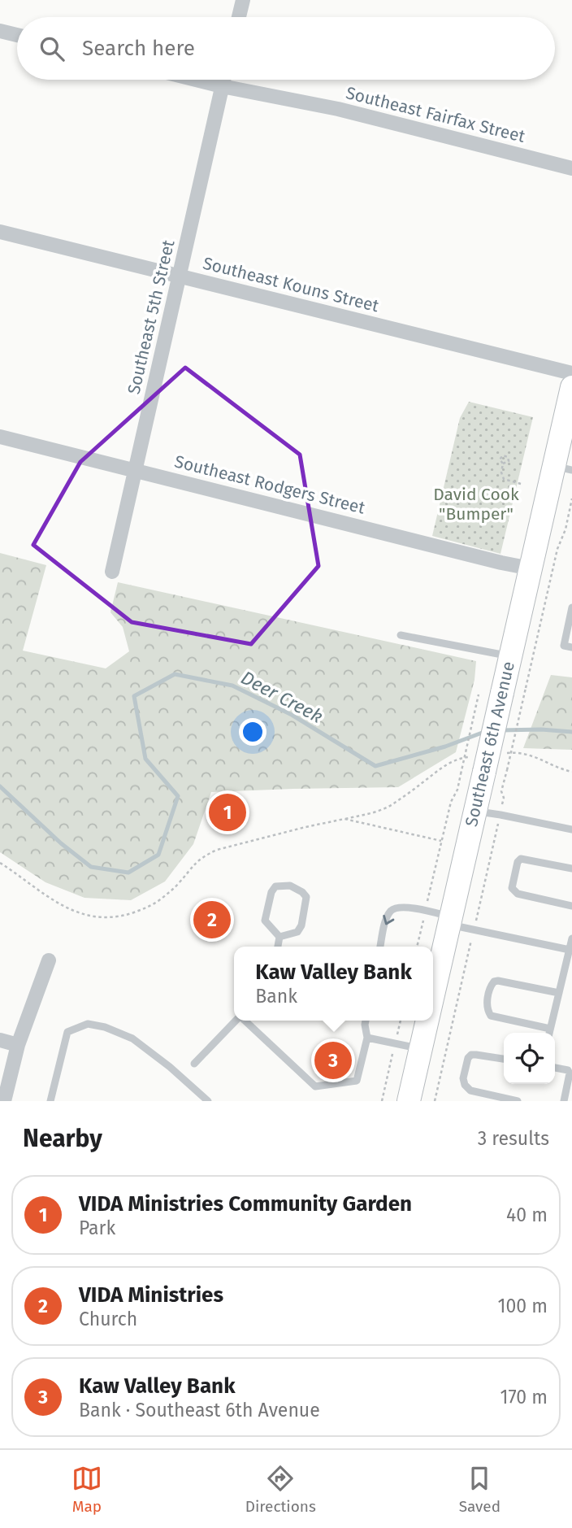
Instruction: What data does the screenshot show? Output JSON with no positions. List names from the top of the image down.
{
  "streets": {
    "main road": ["Southeast 6th Avenue"],
    "street": [
      "Southeast Fairfax Street",
      "Southeast Kouns Street",
      "Southeast 5th Street",
      "Southeast Rodgers Street"
    ]
  },
  "crossings": [
    ["Southeast Fairfax Street", "Southeast 5th Street"],
    ["Southeast Kouns Street", "Southeast 5th Street"],
    ["Southeast 5th Street", "Southeast Rodgers Street"],
    ["Southeast Rodgers Street", "Southeast 6th Avenue"]
  ],
  "water": ["Deer Creek"],
  "parks": ["David Cook \"Bumper\""],
  "page": {
    "search": "Search here",
    "pins": ["1", "2", "3"],
    "popup": ["Kaw Valley Bank", "Bank"],
    "heading": ["Nearby", "3 results"],
    "list": [
      {
        "mark": "1",
        "name": "VIDA Ministries Community Garden",
        "note": "Park",
        "value": "40 m"
      },
      {
        "mark": "2",
        "name": "VIDA Ministries",
        "note": "Church",
        "value": "100 m"
      },
      {
        "mark": "3",
        "name": "Kaw Valley Bank",
        "note": "Bank · Southeast 6th Avenue",
        "value": "170 m"
      }
    ],
    "nav": ["Map", "Directions", "Saved"]
  }
}
